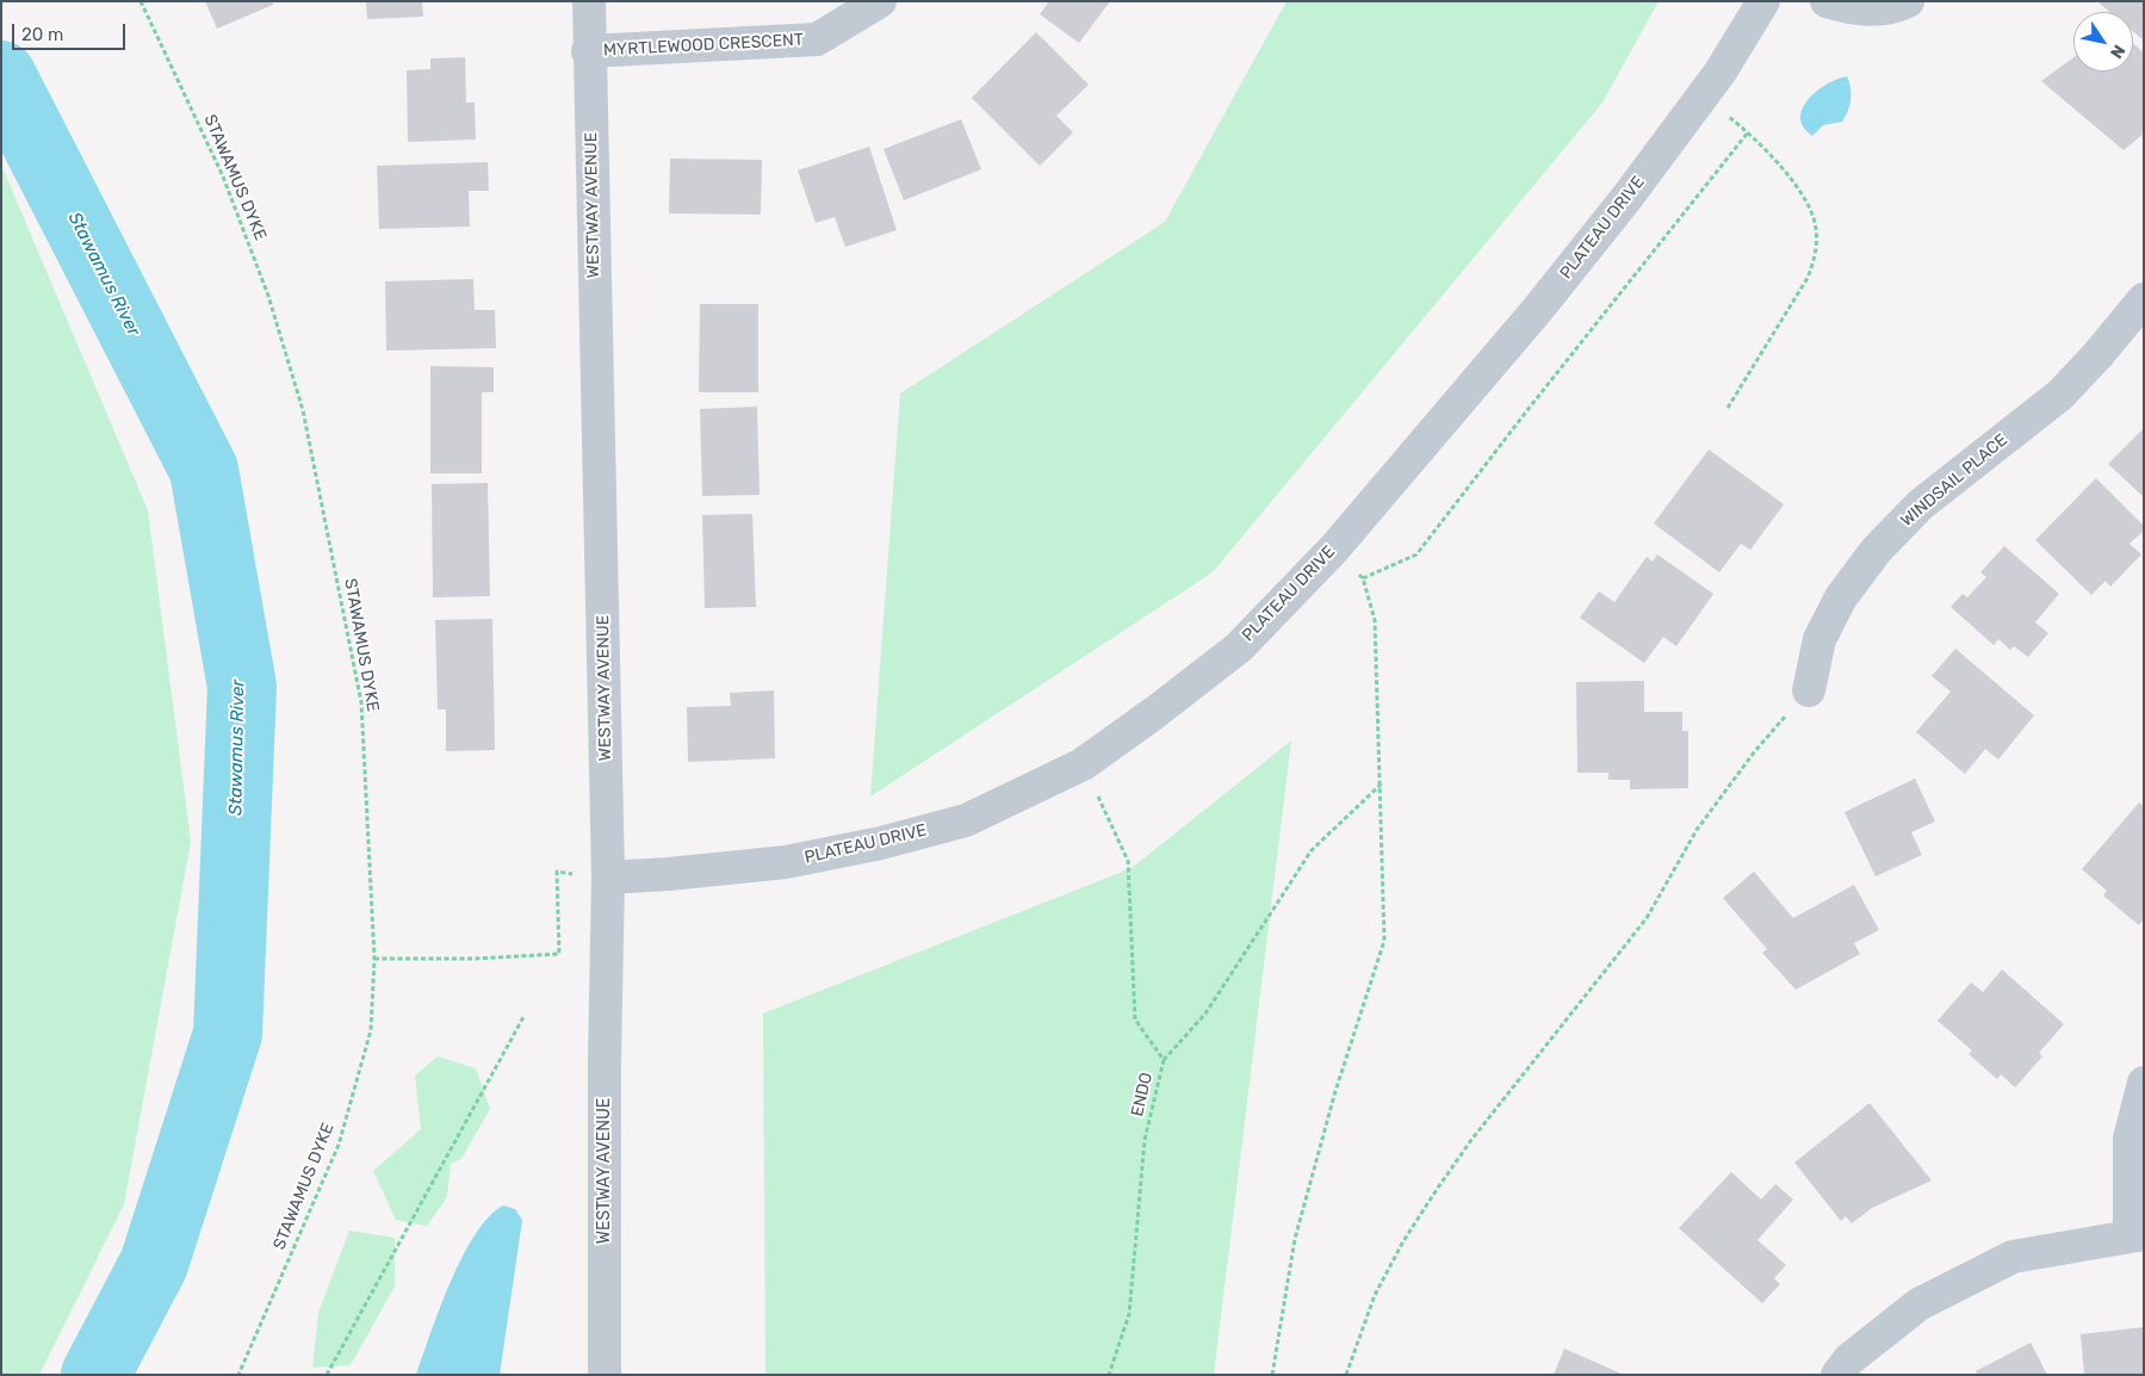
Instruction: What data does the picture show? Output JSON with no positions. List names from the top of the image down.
{
  "streets": {
    "street": [
      "MYRTLEWOOD CRESCENT",
      "WESTWAY AVENUE",
      "PLATEAU DRIVE",
      "WINDSAIL PLACE"
    ],
    "path": ["STAWAMUS DYKE", "ENDO"]
  },
  "crossings": [
    ["MYRTLEWOOD CRESCENT", "WESTWAY AVENUE"],
    ["WESTWAY AVENUE", "PLATEAU DRIVE"],
    ["PLATEAU DRIVE", "ENDO"]
  ],
  "water": ["Stawamus River"],
  "scale_bar": "20 m",
  "north": "bottom right"
}
